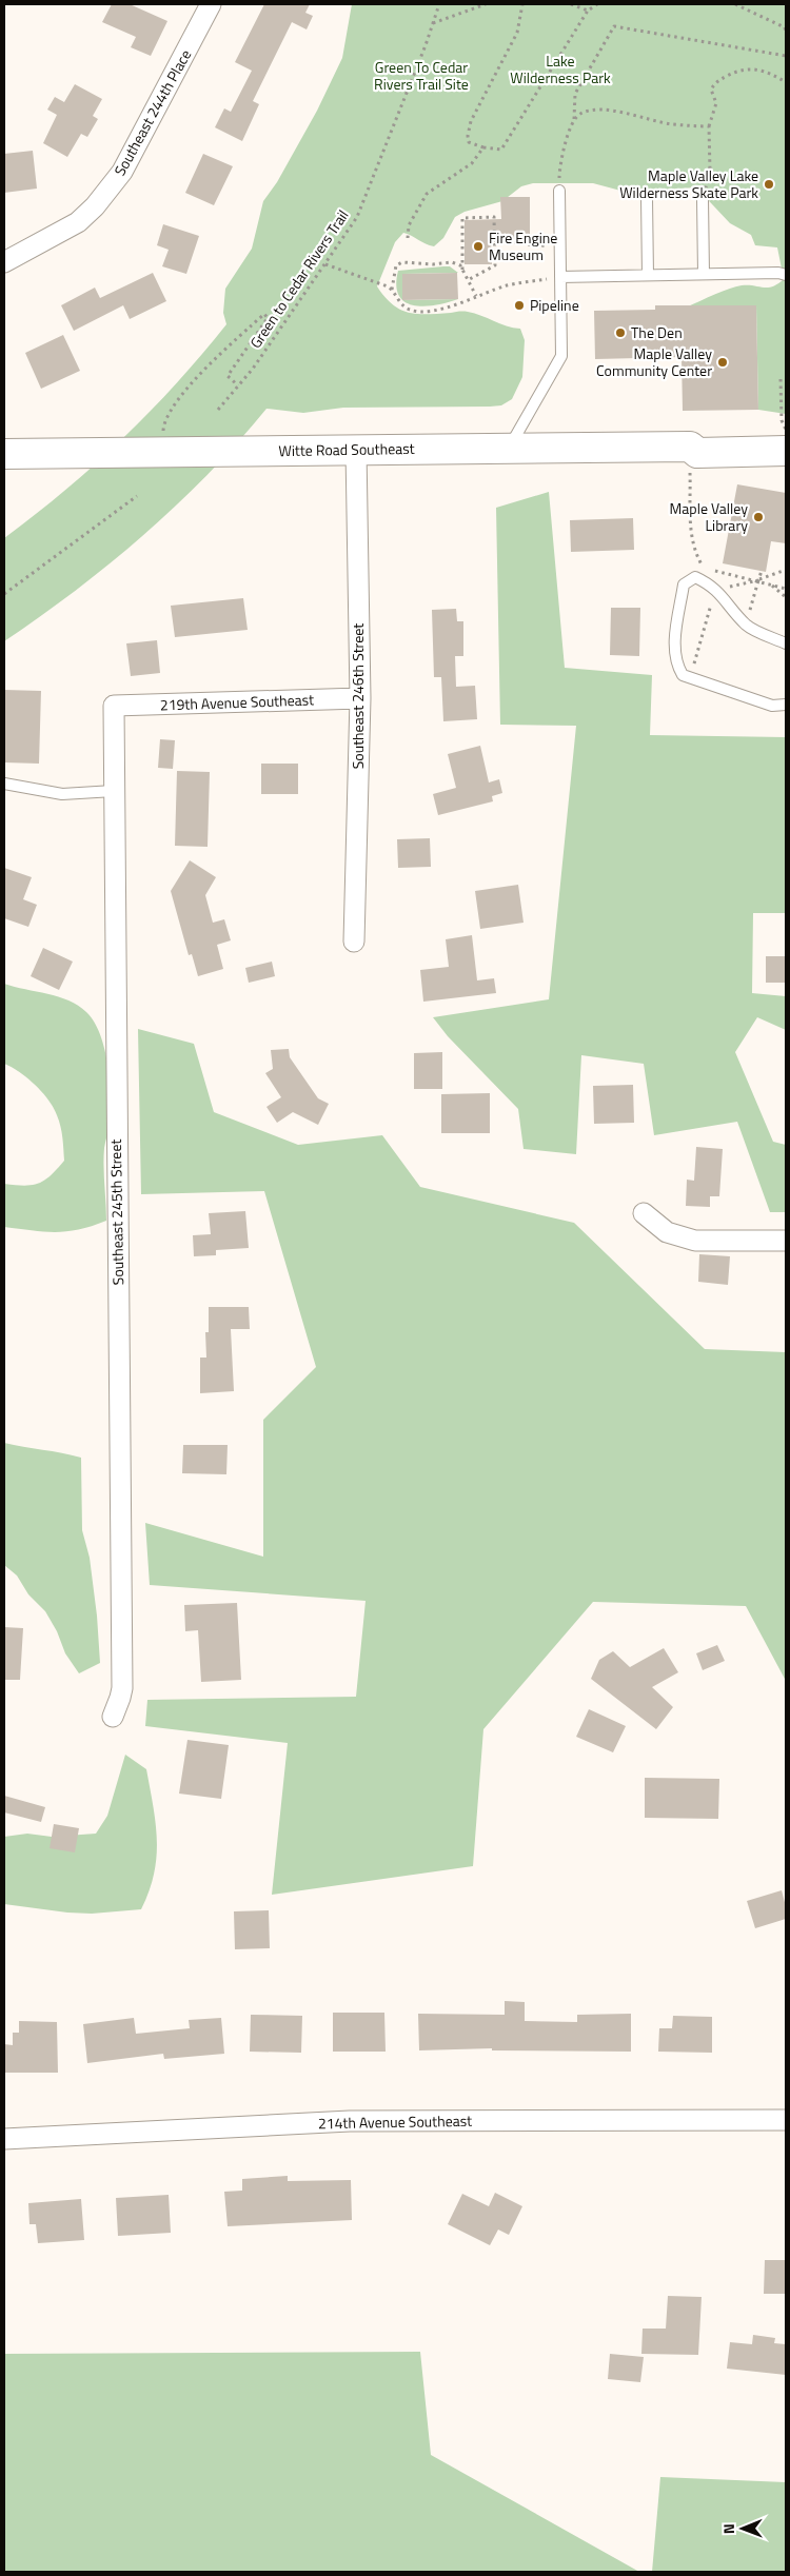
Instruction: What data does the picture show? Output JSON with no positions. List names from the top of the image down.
{
  "streets": {
    "street": [
      "Southeast 244th Place",
      "Witte Road Southeast",
      "Southeast 246th Street",
      "219th Avenue Southeast",
      "Southeast 245th Street",
      "214th Avenue Southeast"
    ],
    "path": ["Green to Cedar Rivers Trail"]
  },
  "crossings": [
    ["Witte Road Southeast", "Southeast 246th Street"],
    ["Southeast 246th Street", "219th Avenue Southeast"],
    ["219th Avenue Southeast", "Southeast 245th Street"]
  ],
  "parks": ["Lake Wilderness Park", "Green To Cedar Rivers Trail Site"],
  "places": [
    "Maple Valley Lake Wilderness Skate Park",
    "Fire Engine Museum",
    "Pipeline",
    "The Den",
    "Maple Valley Community Center",
    "Maple Valley Library"
  ],
  "north": "left"
}
